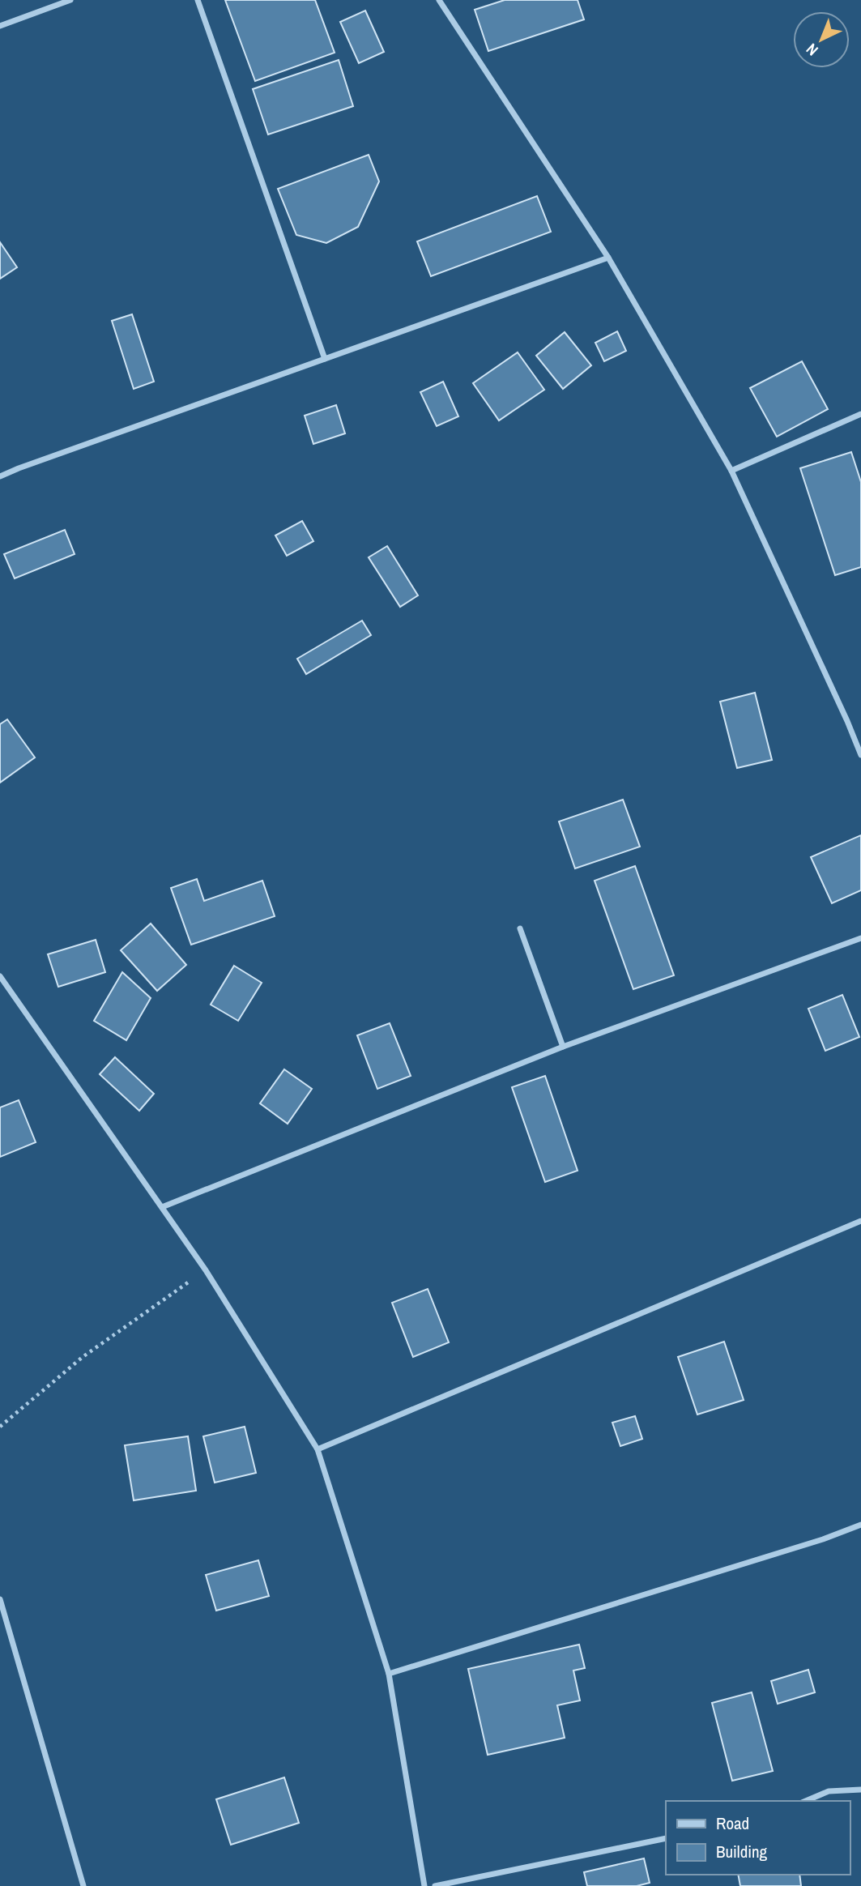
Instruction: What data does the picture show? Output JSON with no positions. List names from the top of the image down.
{
  "legend": ["Road", "Building"],
  "north": "bottom left"
}
